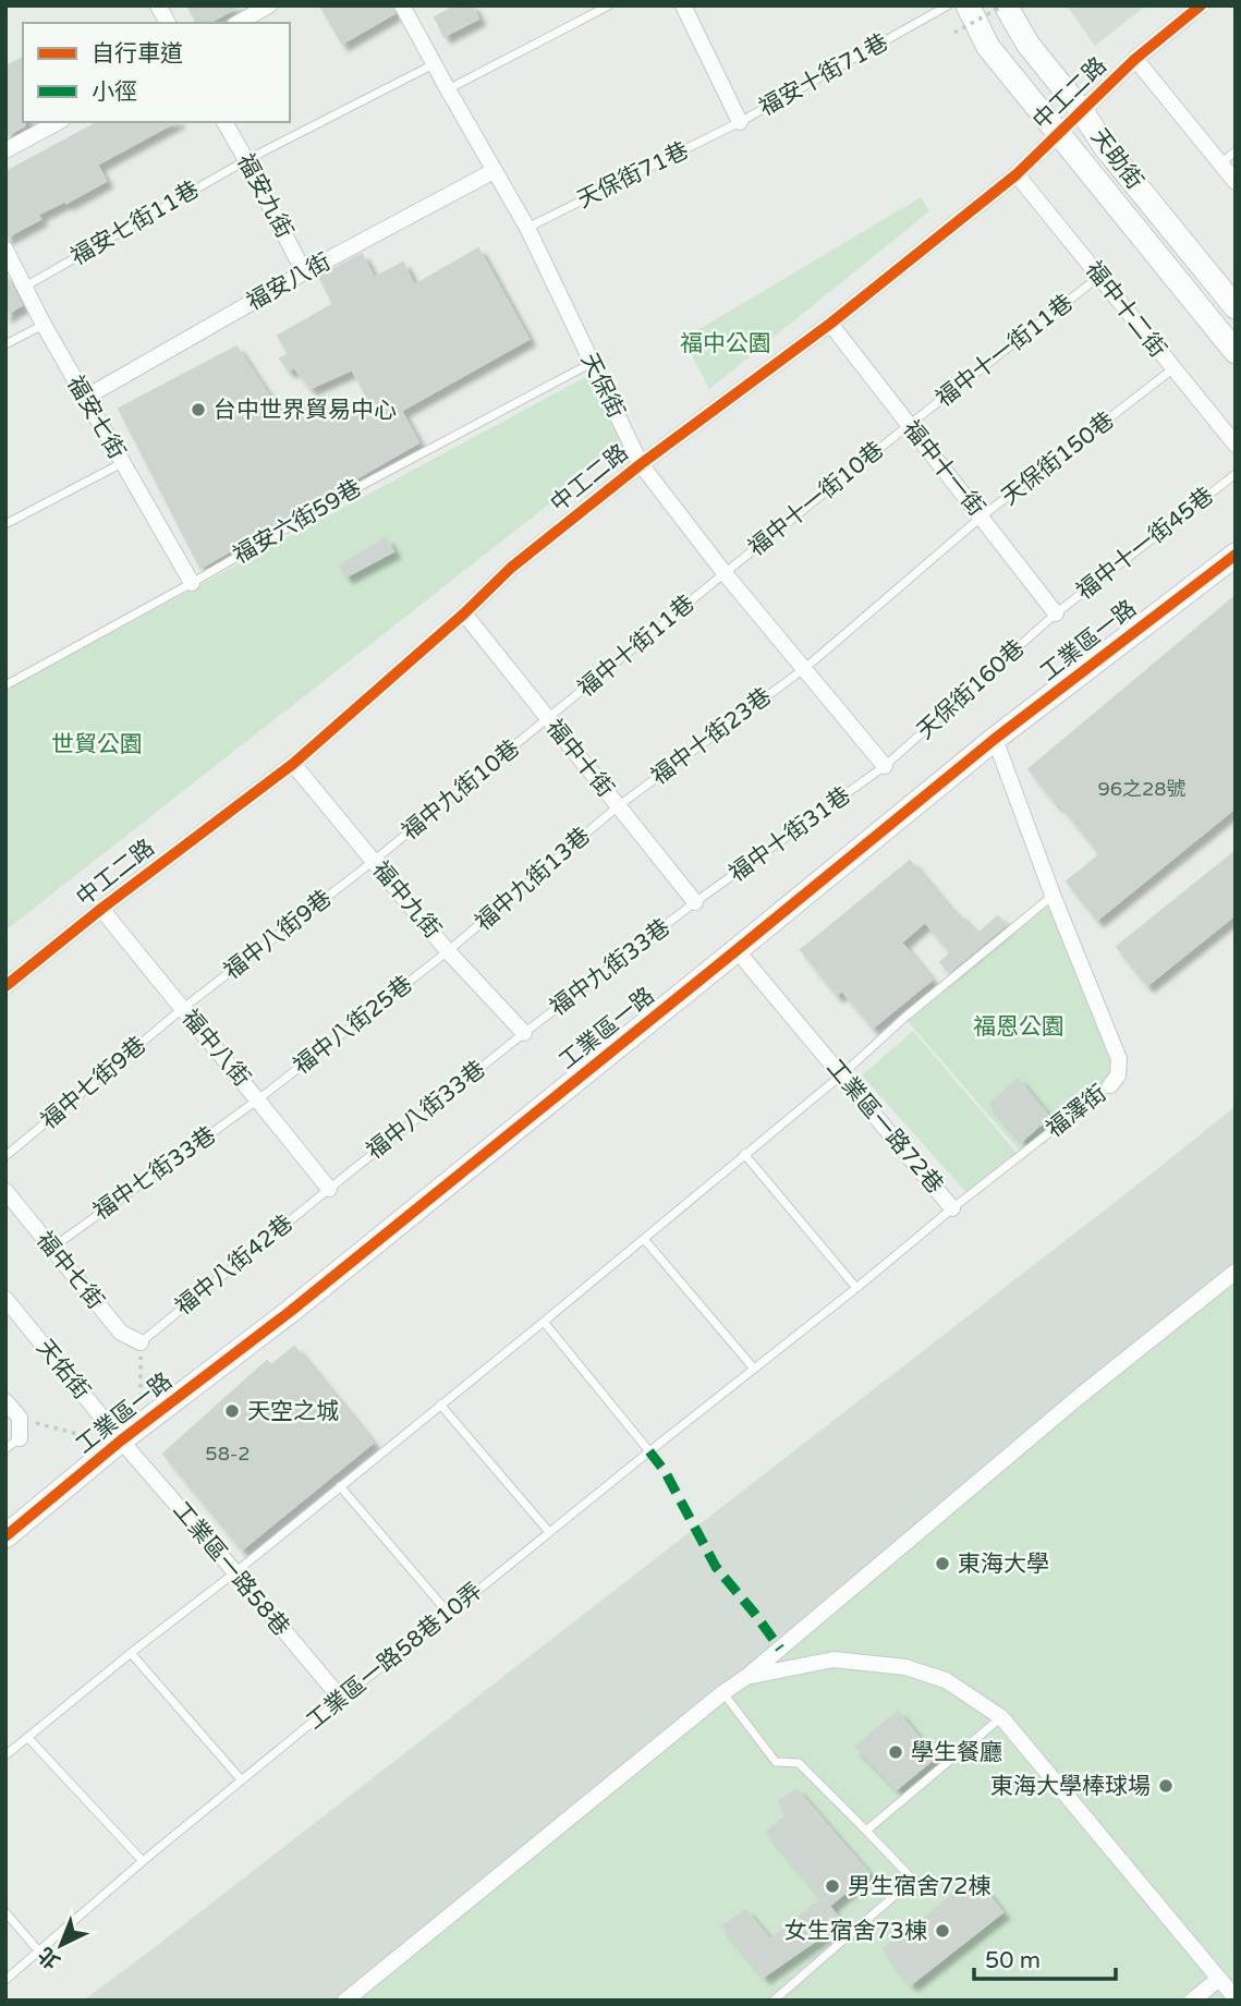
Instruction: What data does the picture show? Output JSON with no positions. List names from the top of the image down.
{
  "streets": {
    "street": [
      "中工二路",
      "天助街",
      "福安九街",
      "福安八街",
      "福中十二街",
      "天保街",
      "福安七街",
      "福中十一街",
      "工業區一路",
      "福中十街",
      "福中九街",
      "福中八街",
      "福澤街",
      "工業區一路72巷",
      "福中七街",
      "天佑街",
      "工業區一路58巷"
    ],
    "lane": [
      "福安十街71巷",
      "天保街71巷",
      "福安七街11巷",
      "福中十一街11巷",
      "天保街150巷",
      "福中十一街10巷",
      "福安六街59巷",
      "福中十一街45巷",
      "福中十街11巷",
      "天保街160巷",
      "福中十街23巷",
      "福中九街10巷",
      "福中十街31巷",
      "福中九街13巷",
      "福中八街9巷",
      "福中九街33巷",
      "福中八街25巷",
      "福中七街9巷",
      "福中八街33巷",
      "福中七街33巷",
      "福中八街42巷",
      "工業區一路58巷10弄"
    ]
  },
  "crossings": [
    ["福安十街71巷", "天保街71巷"],
    ["中工二路", "天助街"],
    ["中工二路", "福中十二街"],
    ["中工二路", "天保街"],
    ["中工二路", "福中十一街"],
    ["中工二路", "福中十街"],
    ["中工二路", "福中九街"],
    ["中工二路", "福中八街"],
    ["天保街71巷", "天保街"],
    ["福安九街", "福安七街11巷"],
    ["福安九街", "福安八街"],
    ["福安七街11巷", "天保街"],
    ["福安七街11巷", "福安七街"],
    ["福安八街", "天保街"],
    ["福安八街", "福安七街"],
    ["福中十二街", "福中十一街11巷"],
    ["福中十二街", "天保街150巷"],
    ["福中十一街11巷", "福中十一街"],
    ["福中十一街11巷", "福中十一街10巷"],
    ["天保街", "天保街150巷"],
    ["天保街", "福中十一街10巷"],
    ["天保街", "福安六街59巷"],
    ["天保街", "福中十街11巷"],
    ["天保街", "天保街160巷"],
    ["天保街", "福中十街23巷"],
    ["天保街", "福中十街31巷"],
    ["福安七街", "福安六街59巷"],
    ["天保街150巷", "福中十一街"],
    ["天保街150巷", "福中十街23巷"],
    ["福中十一街", "福中十一街10巷"],
    ["福中十一街", "福中十一街45巷"],
    ["福中十一街", "天保街160巷"],
    ["福中十一街10巷", "福中十街11巷"],
    ["福中十一街45巷", "天保街160巷"],
    ["工業區一路", "工業區一路72巷"],
    ["工業區一路", "天佑街"],
    ["工業區一路", "工業區一路58巷"],
    ["福中十街11巷", "福中十街"],
    ["福中十街11巷", "福中九街10巷"],
    ["天保街160巷", "福中十街31巷"],
    ["福中十街23巷", "福中十街"],
    ["福中十街23巷", "福中九街13巷"],
    ["福中十街", "福中九街10巷"],
    ["福中十街", "福中十街31巷"],
    ["福中十街", "福中九街13巷"],
    ["福中十街", "福中九街33巷"],
    ["福中九街10巷", "福中九街"],
    ["福中九街10巷", "福中八街9巷"],
    ["福中十街31巷", "福中九街33巷"],
    ["福中九街13巷", "福中九街"],
    ["福中九街13巷", "福中八街25巷"],
    ["福中九街", "福中八街9巷"],
    ["福中九街", "福中九街33巷"],
    ["福中九街", "福中八街25巷"],
    ["福中九街", "福中八街33巷"],
    ["福中八街9巷", "福中八街"],
    ["福中八街9巷", "福中七街9巷"],
    ["福中九街33巷", "福中八街33巷"],
    ["福中八街25巷", "福中八街"],
    ["福中八街25巷", "福中七街33巷"],
    ["福中八街", "福中七街9巷"],
    ["福中八街", "福中八街33巷"],
    ["福中八街", "福中七街33巷"],
    ["福中八街", "福中八街42巷"],
    ["福中八街33巷", "福中八街42巷"],
    ["福澤街", "工業區一路72巷"],
    ["工業區一路72巷", "工業區一路58巷10弄"],
    ["福中七街33巷", "福中七街"],
    ["福中八街42巷", "福中七街"],
    ["天佑街", "工業區一路58巷"],
    ["工業區一路58巷", "工業區一路58巷10弄"]
  ],
  "parks": ["福中公園", "世貿公園", "福恩公園"],
  "places": [
    "台中世界貿易中心",
    "天空之城",
    "東海大學",
    "學生餐廳",
    "東海大學棒球場",
    "男生宿舍72棟",
    "女生宿舍73棟"
  ],
  "house_numbers": ["96之28號", "58-2"],
  "legend": ["自行車道", "小徑"],
  "scale_bar": "50 m",
  "north": "bottom left"
}
